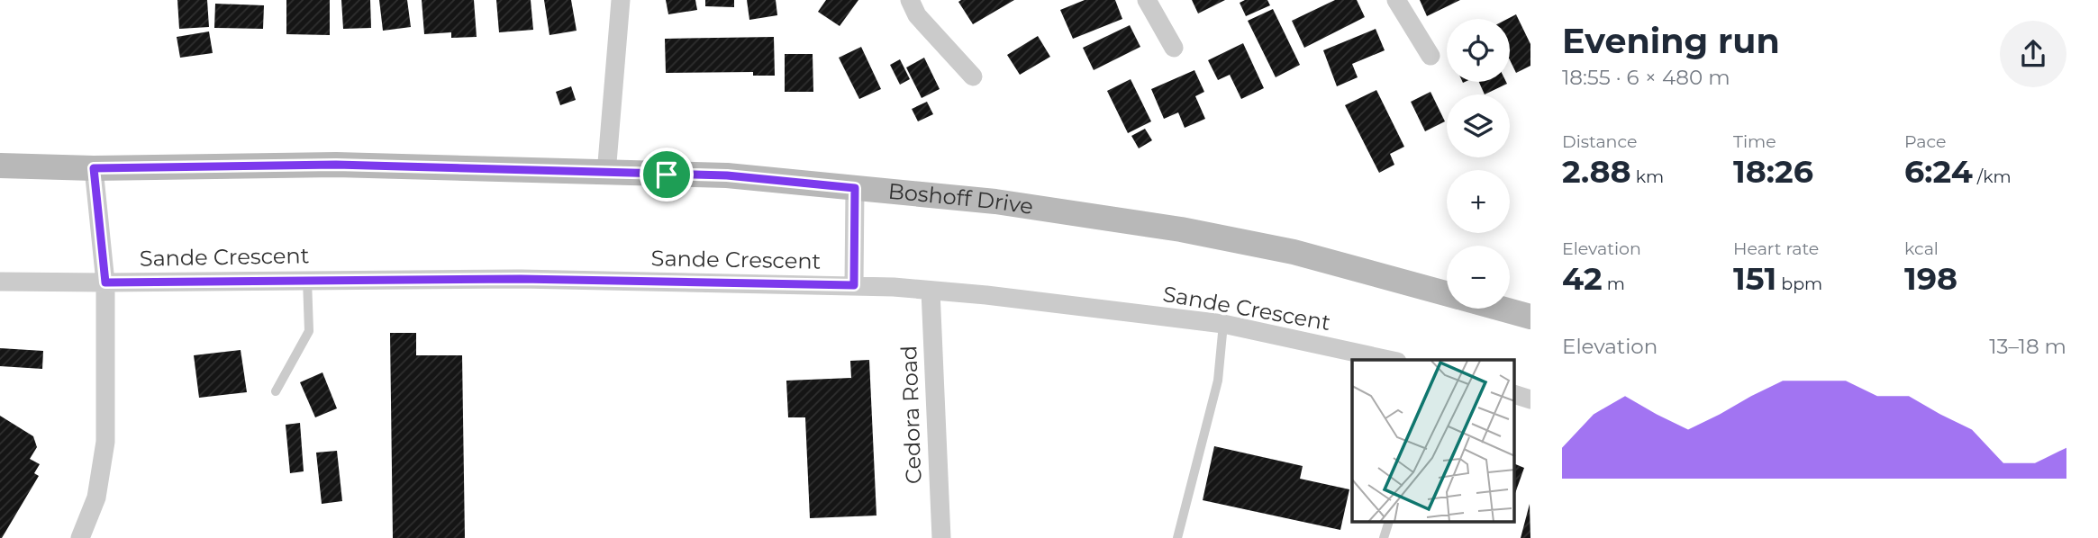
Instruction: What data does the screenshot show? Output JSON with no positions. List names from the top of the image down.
{
  "streets": {
    "main road": ["Boshoff Drive"],
    "street": ["Sande Crescent", "Cedora Road"]
  },
  "crossings": [
    ["Sande Crescent", "Cedora Road"]
  ],
  "page": {
    "heading": ["Evening run", "18:55 · 6 × 480 m"],
    "map_buttons": ["+", "−"],
    "stats": [
      ["Distance", "2.88 km"],
      ["Time", "18:26"],
      ["Pace", "6:24 /km"],
      ["Elevation", "42 m"],
      ["Heart rate", "151 bpm"],
      ["kcal", "198"]
    ],
    "chart": ["Elevation", "13–18 m"]
  }
}
